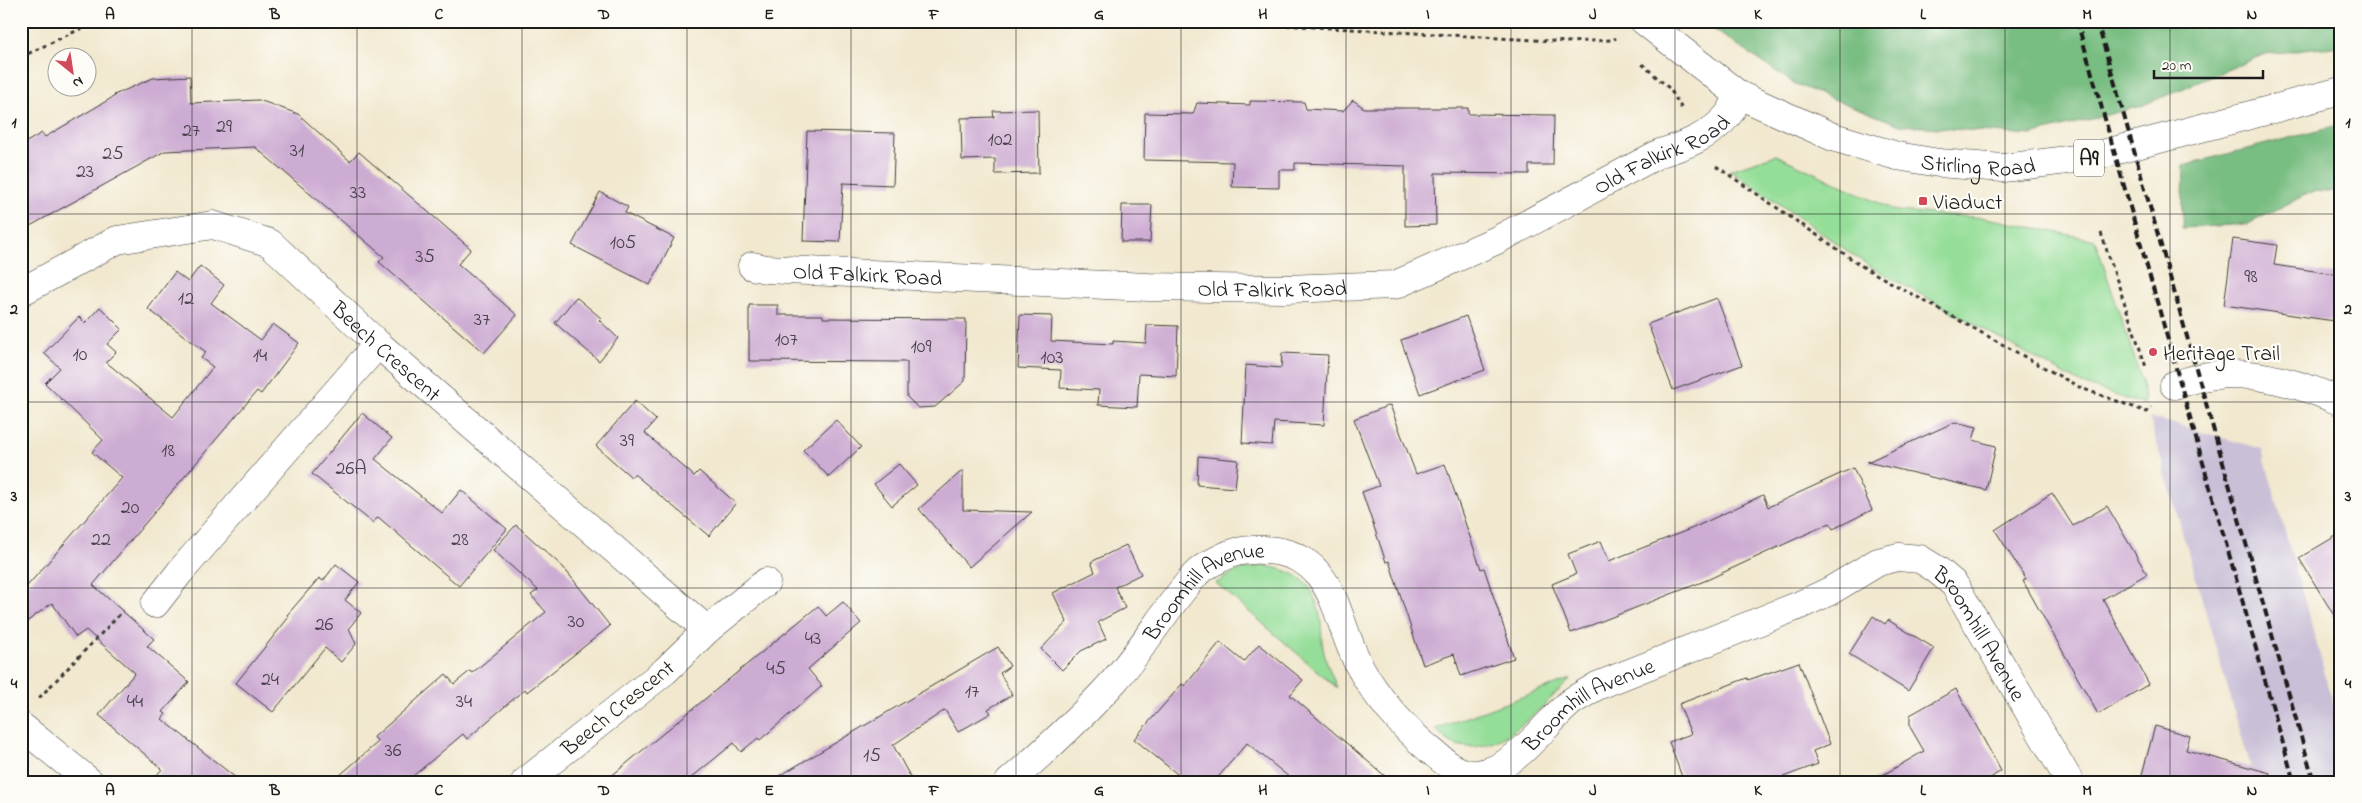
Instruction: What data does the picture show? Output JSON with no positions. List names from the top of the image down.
{
  "streets": {
    "street": [
      "Old Falkirk Road",
      "A9",
      "Stirling Road",
      "Beech Crescent",
      "Broomhill Avenue"
    ]
  },
  "crossings": [
    ["Old Falkirk Road", "Stirling Road"]
  ],
  "places": {
    "transit": ["Viaduct"],
    "other": ["Heritage Trail"]
  },
  "house_numbers": [
    "29",
    "27",
    "102",
    "31",
    "25",
    "23",
    "33",
    "105",
    "35",
    "98",
    "12",
    "37",
    "107",
    "109",
    "10",
    "14",
    "103",
    "39",
    "18",
    "26A",
    "20",
    "22",
    "28",
    "30",
    "26",
    "43",
    "45",
    "24",
    "17",
    "44",
    "34",
    "36",
    "15"
  ],
  "scale_bar": "20 m",
  "north": "bottom right",
  "grid": {
    "columns": [
      "A",
      "B",
      "C",
      "D",
      "E",
      "F",
      "G",
      "H",
      "I",
      "J",
      "K",
      "L",
      "M",
      "N"
    ],
    "rows": [
      "1",
      "2",
      "3",
      "4"
    ]
  }
}
